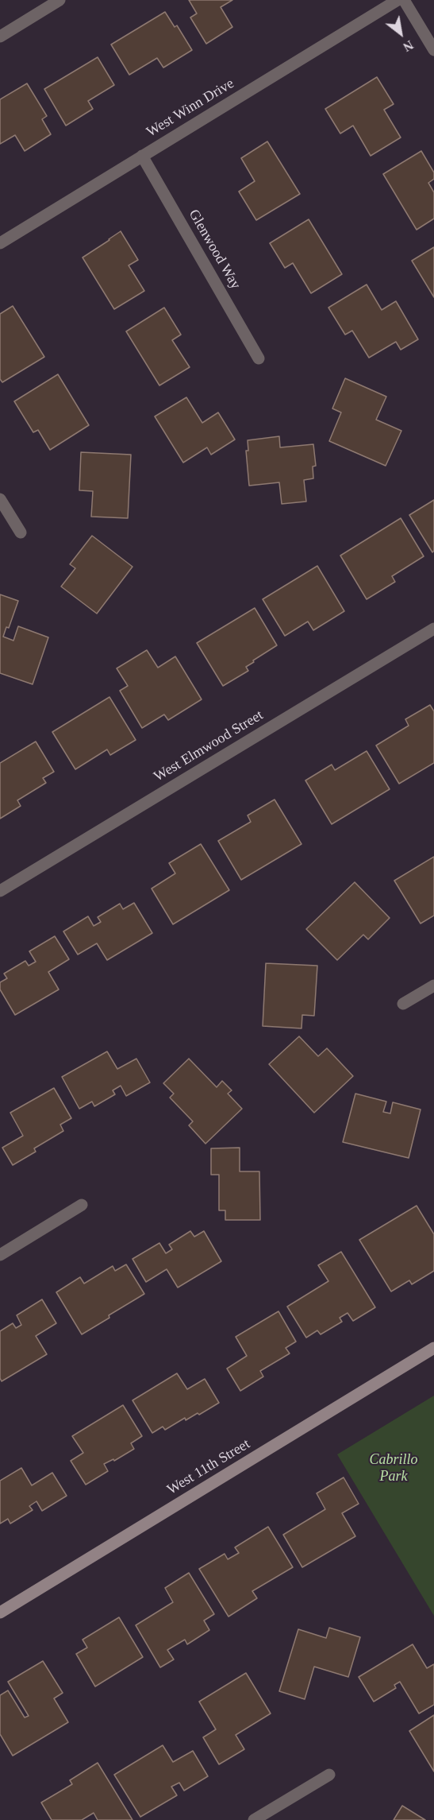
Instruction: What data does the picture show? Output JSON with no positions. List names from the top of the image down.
{
  "streets": {
    "street": [
      "West Winn Drive",
      "Glenwood Way",
      "West Elmwood Street",
      "West 11th Street"
    ]
  },
  "crossings": [
    ["West Winn Drive", "Glenwood Way"]
  ],
  "parks": ["Cabrillo Park"],
  "north": "bottom right"
}
